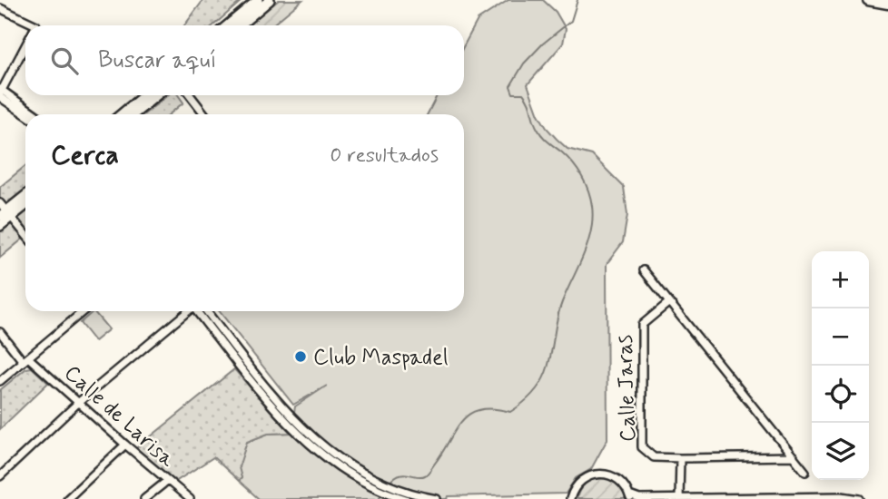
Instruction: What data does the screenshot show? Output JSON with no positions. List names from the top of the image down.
{
  "streets": {
    "street": ["Calle Jaras", "Calle de Larisa"]
  },
  "places": ["Club Maspadel"],
  "page": {
    "search": "Buscar aquí",
    "heading": ["Cerca", "0 resultados"],
    "map_buttons": ["+", "−"]
  }
}
